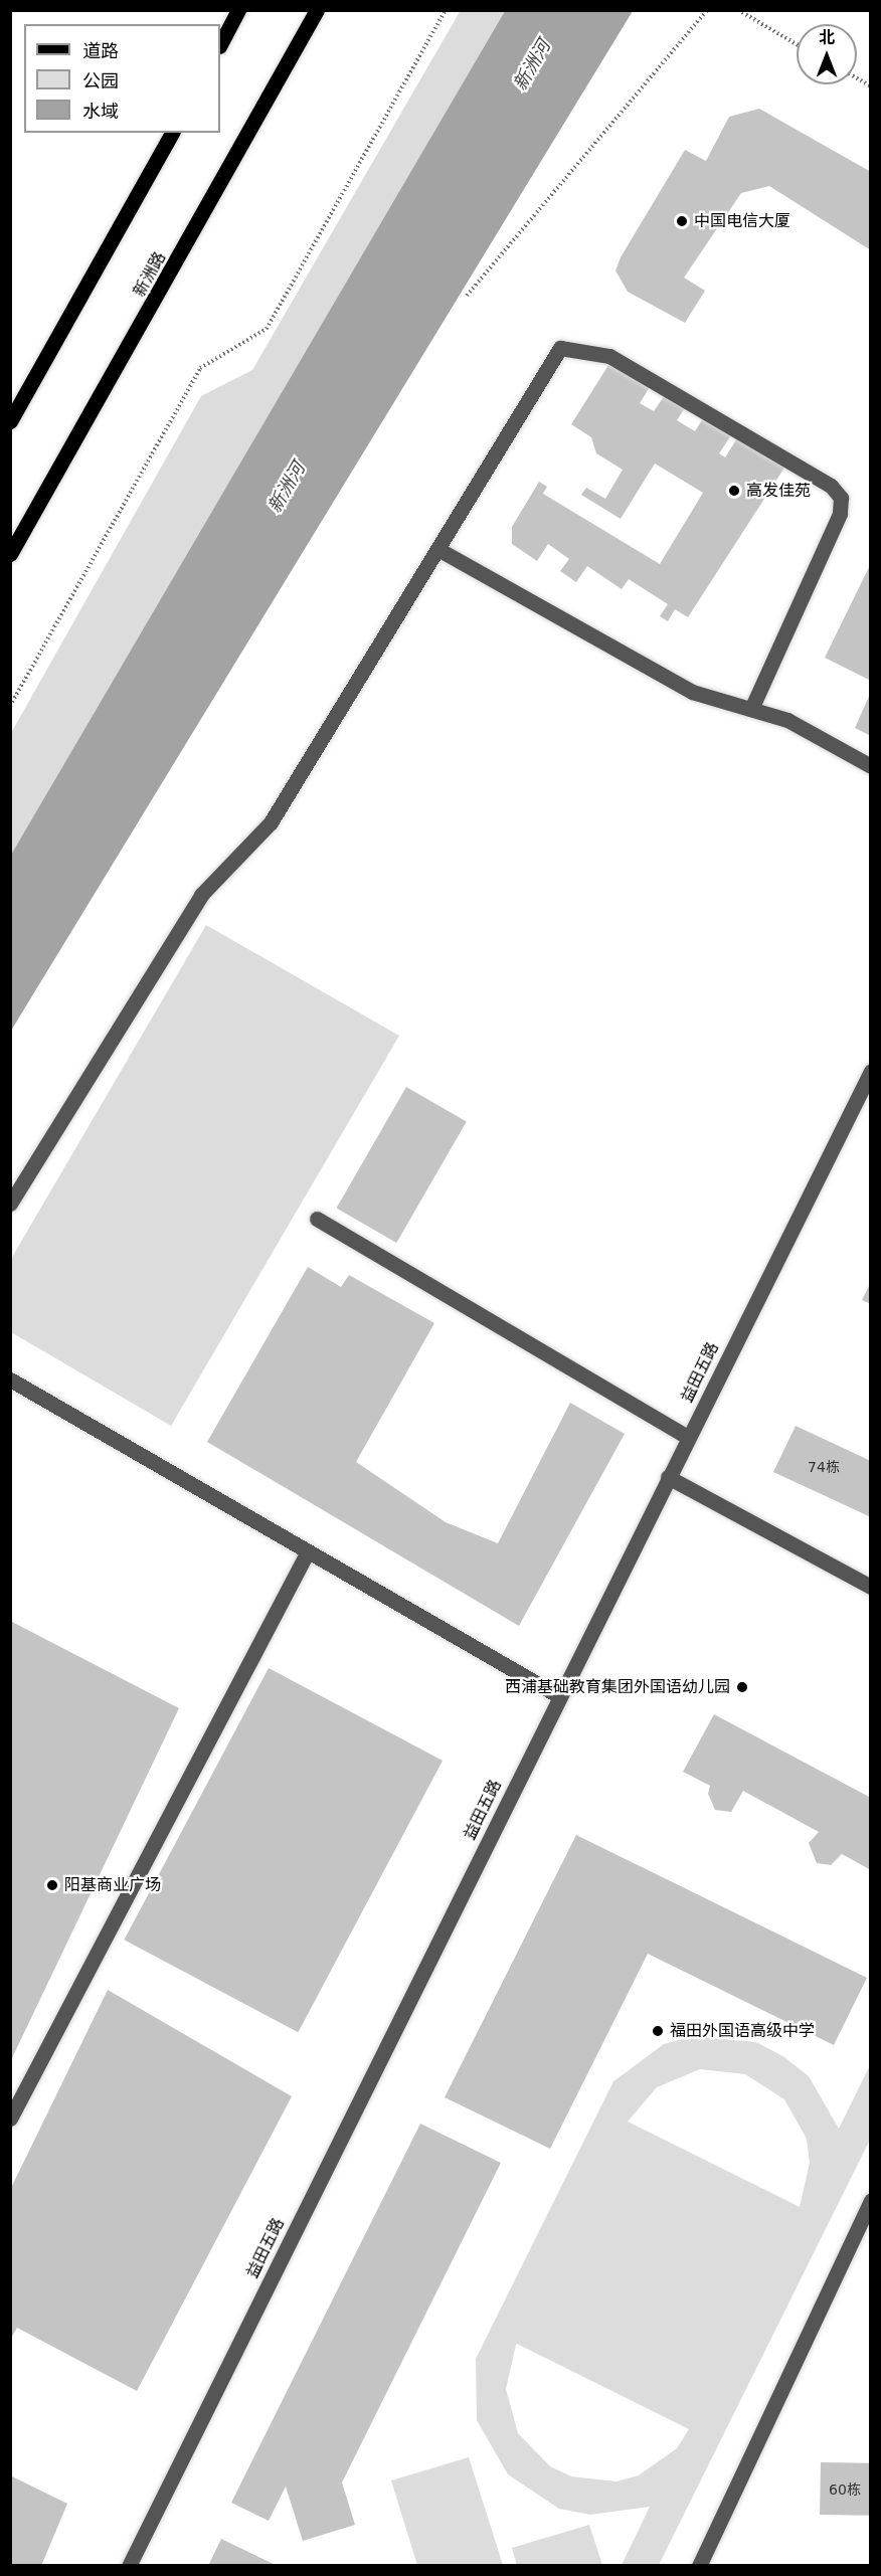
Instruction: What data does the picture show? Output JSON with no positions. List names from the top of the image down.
{
  "streets": {
    "main road": ["新洲路"],
    "street": ["益田五路"]
  },
  "water": ["新洲河"],
  "places": [
    "中国电信大厦",
    "高发佳苑",
    "西浦基础教育集团外国语幼儿园",
    "阳基商业广场",
    "福田外国语高级中学"
  ],
  "house_numbers": ["74栋", "60栋"],
  "legend": ["道路", "公园", "水域"],
  "north": "top"
}
